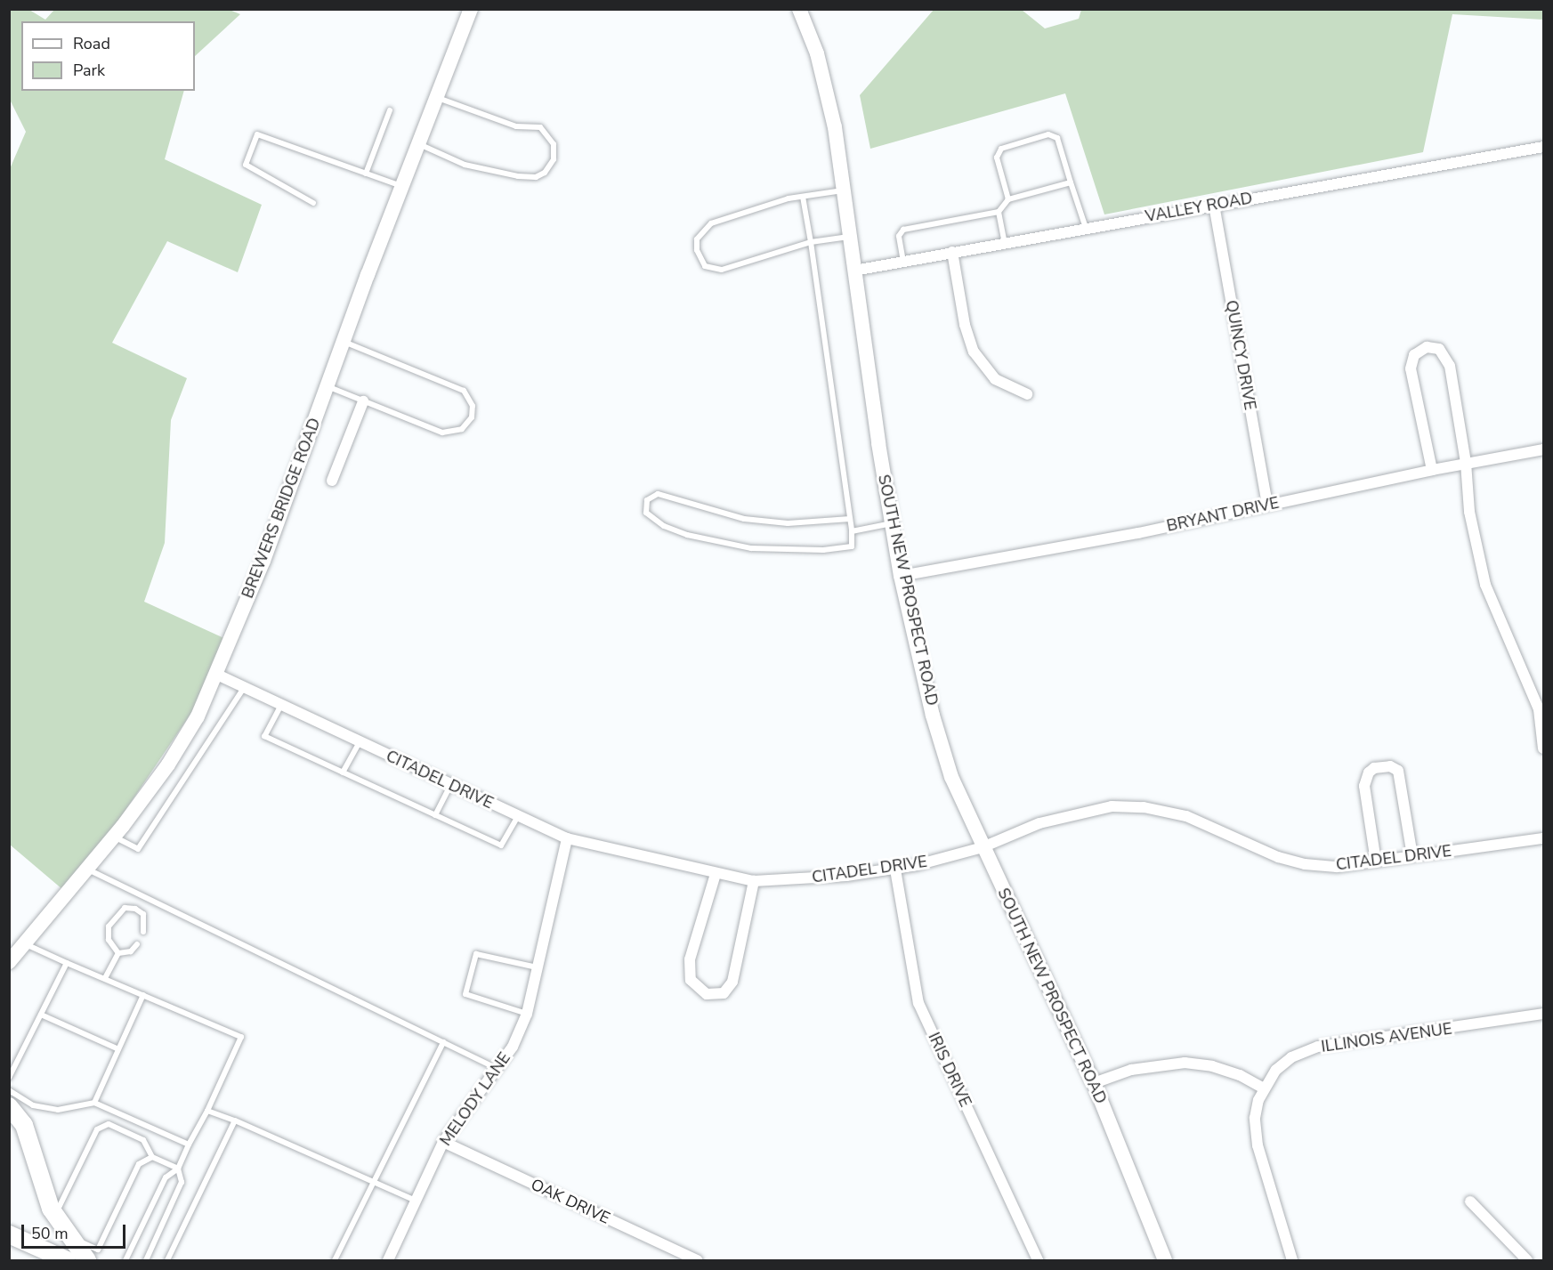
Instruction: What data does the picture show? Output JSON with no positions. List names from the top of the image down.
{
  "streets": {
    "main road": ["BREWERS BRIDGE ROAD", "SOUTH NEW PROSPECT ROAD"],
    "street": [
      "VALLEY ROAD",
      "QUINCY DRIVE",
      "BRYANT DRIVE",
      "CITADEL DRIVE",
      "ILLINOIS AVENUE",
      "IRIS DRIVE",
      "MELODY LANE",
      "OAK DRIVE"
    ]
  },
  "crossings": [
    ["VALLEY ROAD", "QUINCY DRIVE"],
    ["VALLEY ROAD", "SOUTH NEW PROSPECT ROAD"],
    ["QUINCY DRIVE", "BRYANT DRIVE"],
    ["BREWERS BRIDGE ROAD", "CITADEL DRIVE"],
    ["BRYANT DRIVE", "SOUTH NEW PROSPECT ROAD"],
    ["SOUTH NEW PROSPECT ROAD", "CITADEL DRIVE"],
    ["CITADEL DRIVE", "IRIS DRIVE"],
    ["CITADEL DRIVE", "MELODY LANE"],
    ["MELODY LANE", "OAK DRIVE"]
  ],
  "legend": ["Road", "Park"],
  "scale_bar": "50 m"
}
